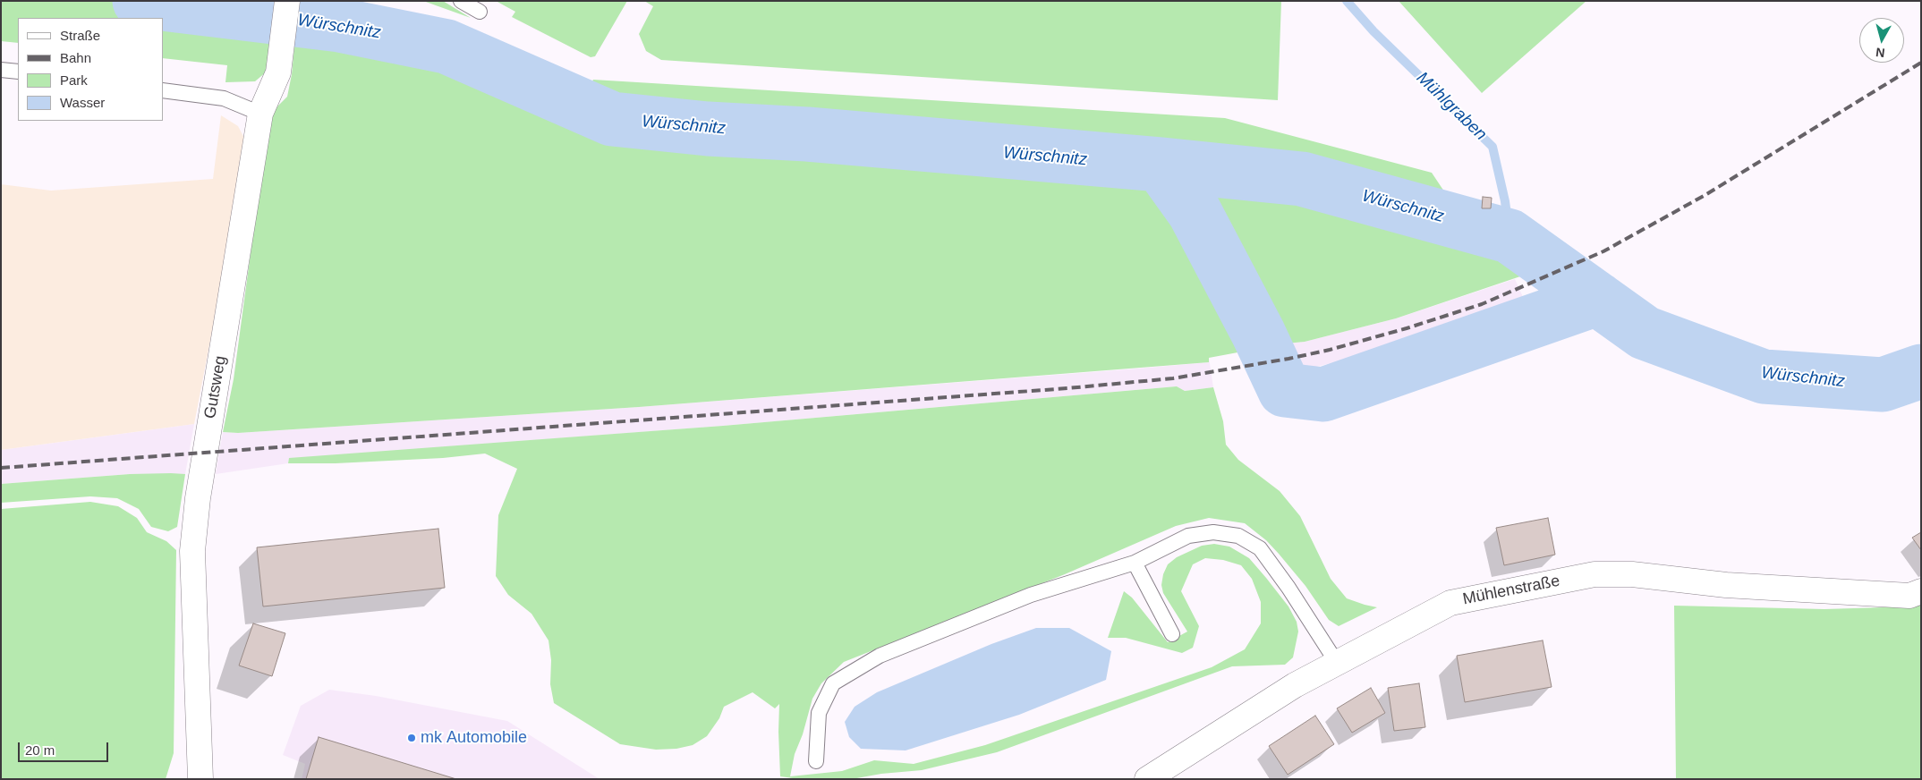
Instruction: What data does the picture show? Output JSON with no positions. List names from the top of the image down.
{
  "streets": {
    "street": ["Gutsweg", "Mühlenstraße"]
  },
  "water": ["Würschnitz", "Mühlgraben"],
  "places": ["mk Automobile"],
  "legend": [
    "Straße",
    "Bahn",
    "Park",
    "Wasser"
  ],
  "scale_bar": "20 m",
  "north": "bottom"
}
